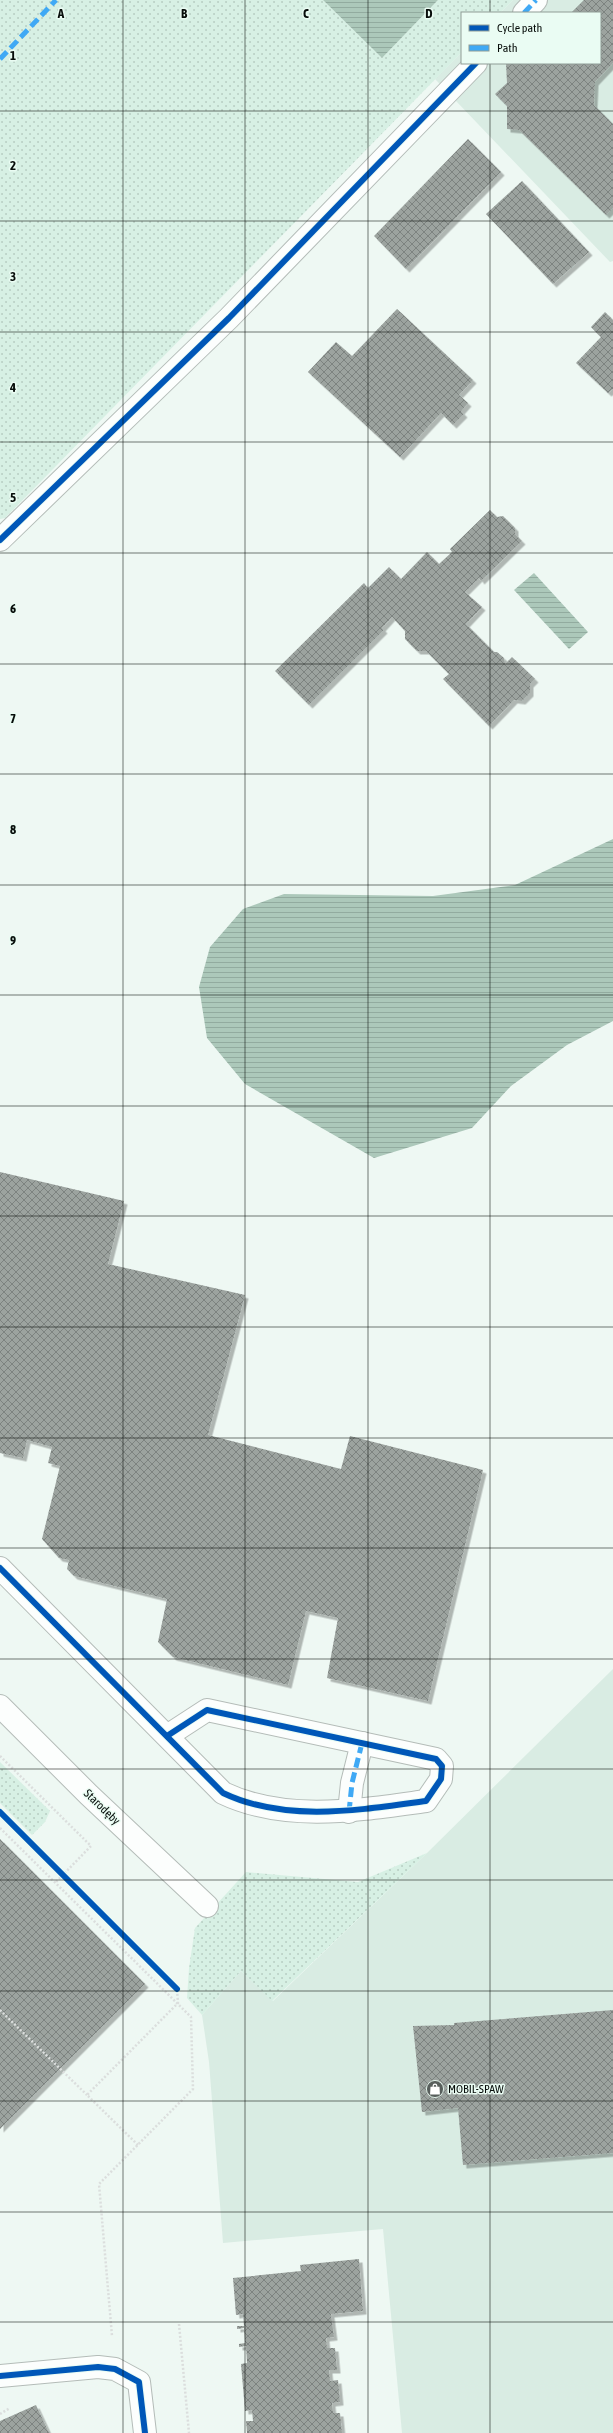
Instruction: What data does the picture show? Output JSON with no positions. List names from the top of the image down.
{
  "streets": {
    "street": ["Starodęby"]
  },
  "places": {
    "shop": ["MOBIL-SPAW"]
  },
  "legend": ["Cycle path", "Path"],
  "grid": {
    "columns": [
      "A",
      "B",
      "C",
      "D"
    ],
    "rows": [
      "1",
      "2",
      "3",
      "4",
      "5",
      "6",
      "7",
      "8",
      "9"
    ]
  }
}
